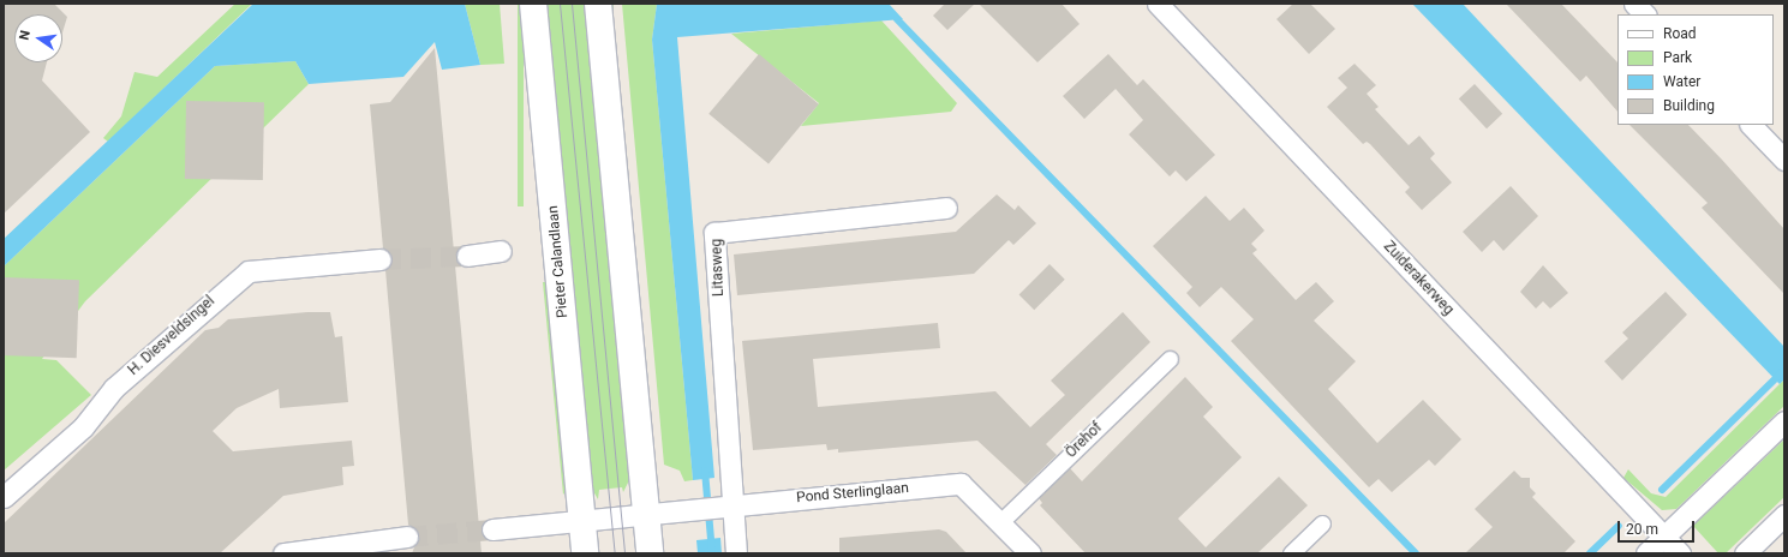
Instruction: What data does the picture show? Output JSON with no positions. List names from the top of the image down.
{
  "streets": {
    "main road": ["Pieter Calandlaan"],
    "street": [
      "Litasweg",
      "Zuiderakerweg",
      "H. Diesveldsingel",
      "Örehof",
      "Pond Sterlinglaan"
    ]
  },
  "crossings": [
    ["Litasweg", "Pond Sterlinglaan"],
    ["Örehof", "Pond Sterlinglaan"]
  ],
  "legend": [
    "Road",
    "Park",
    "Water",
    "Building"
  ],
  "scale_bar": "20 m",
  "north": "left"
}
